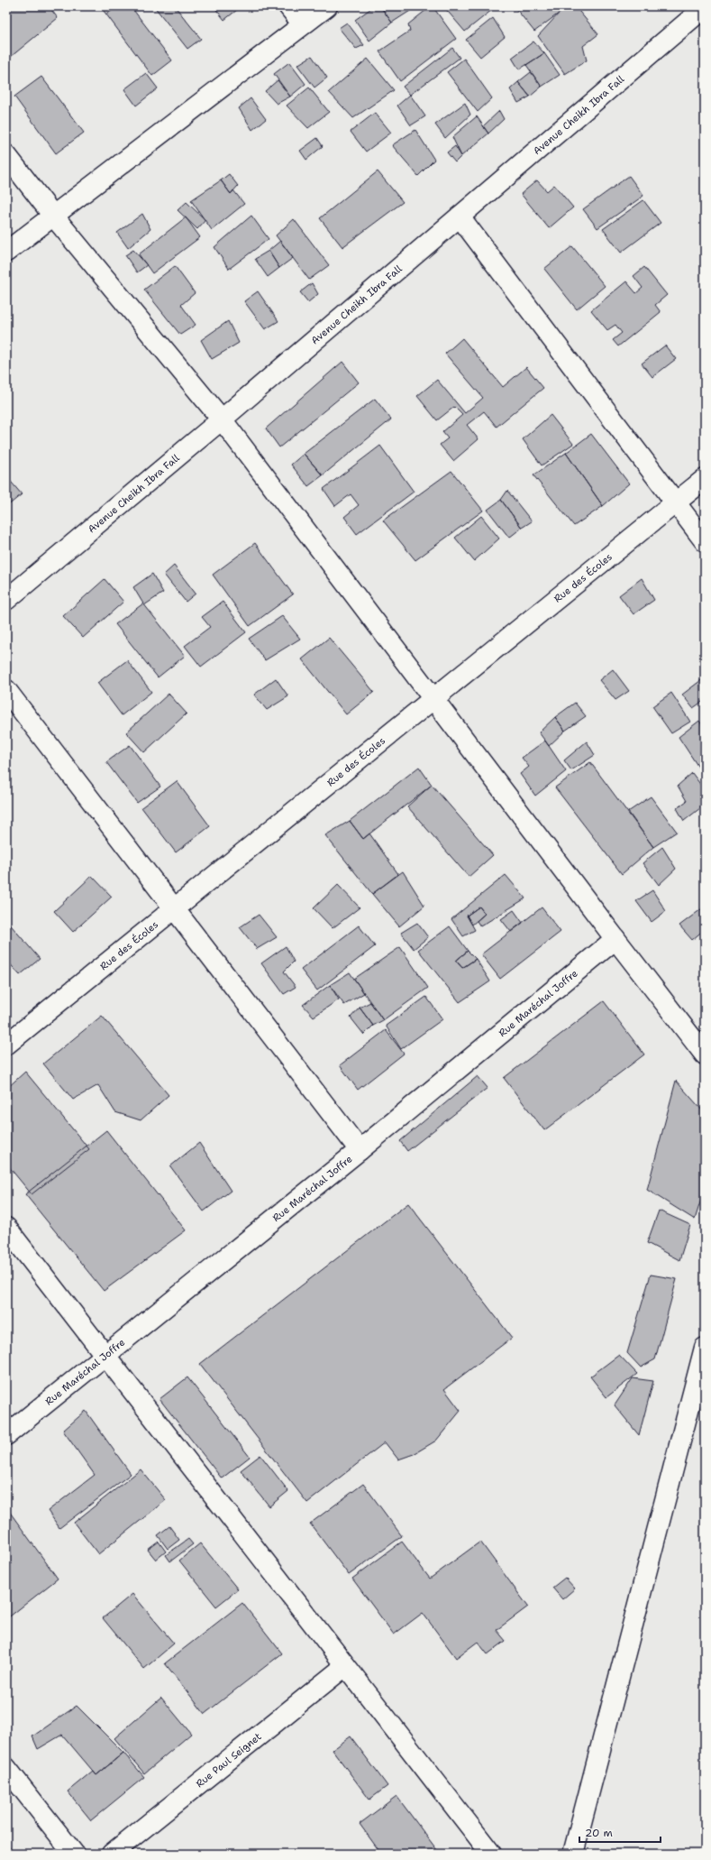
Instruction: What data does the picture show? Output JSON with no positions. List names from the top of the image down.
{
  "streets": {
    "main road": [
      "Avenue Cheikh Ibra Fall",
      "Rue des Écoles",
      "Rue Maréchal Joffre",
      "Rue Paul Seignet"
    ]
  },
  "scale_bar": "20 m"
}
